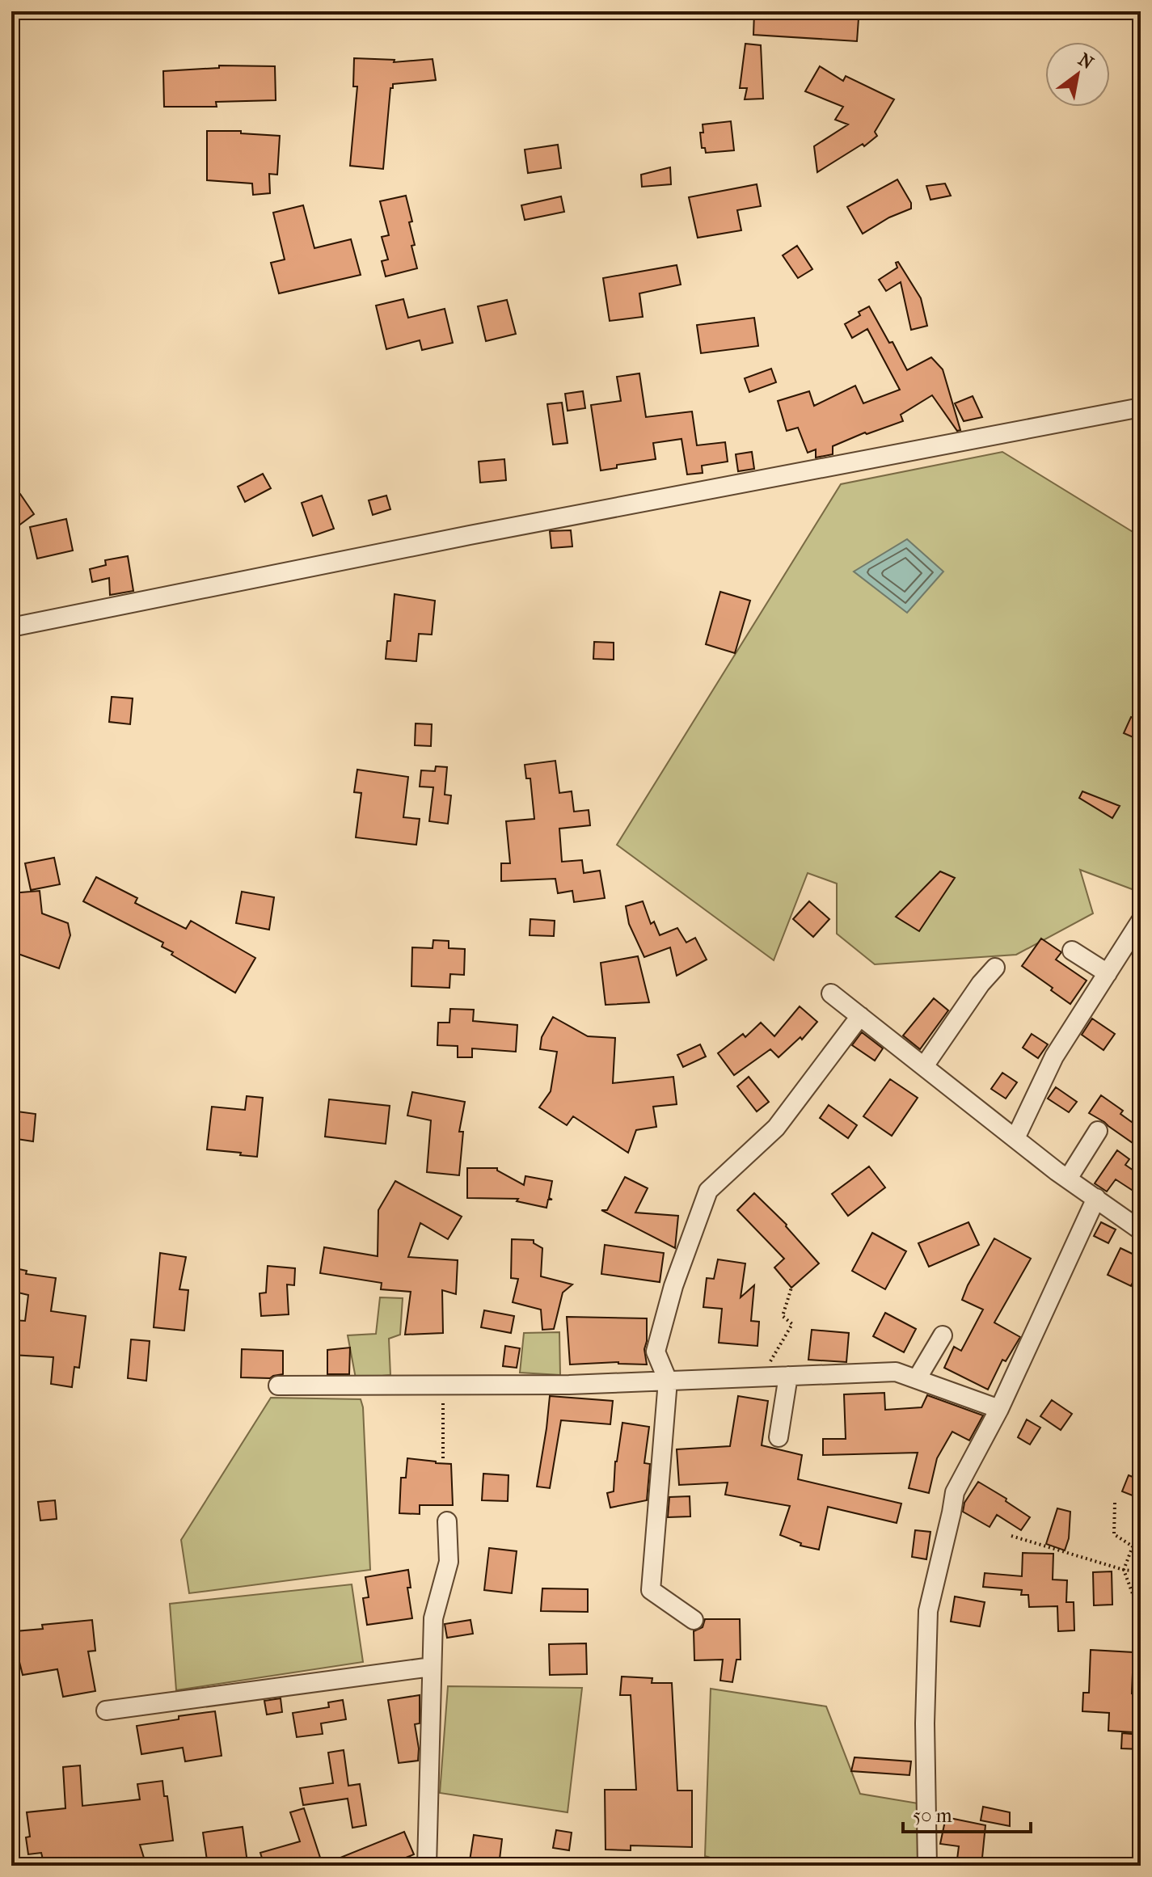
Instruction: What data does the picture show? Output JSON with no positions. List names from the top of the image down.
{
  "scale_bar": "50 m",
  "north": "top right"
}
